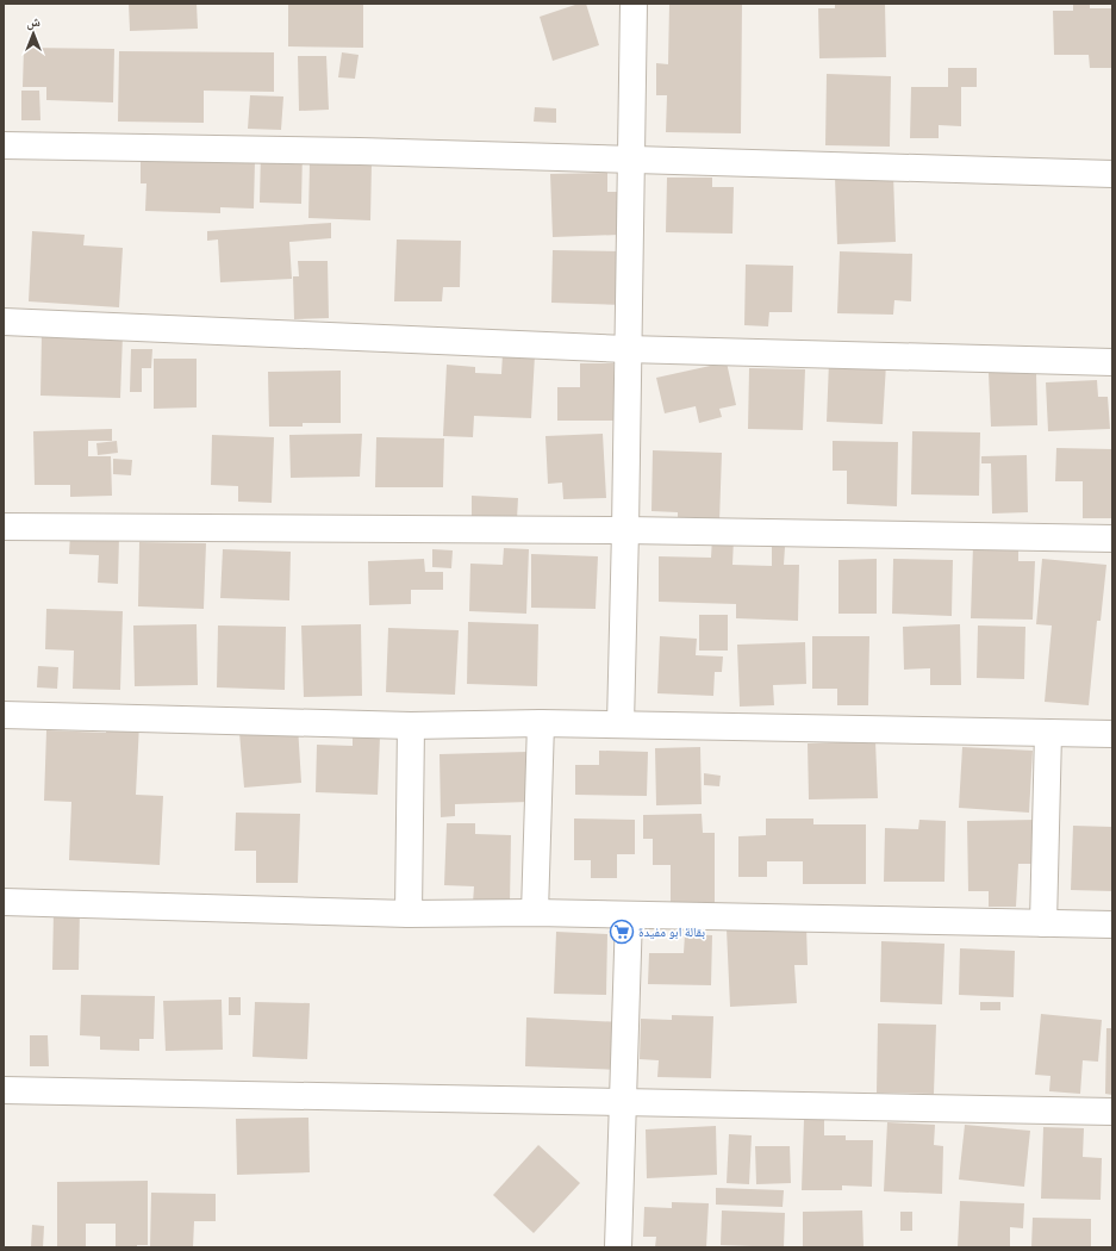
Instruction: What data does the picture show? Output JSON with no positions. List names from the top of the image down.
{
  "places": {
    "supermarket": ["بقالة ابو مفيدة"]
  },
  "north": "top"
}
